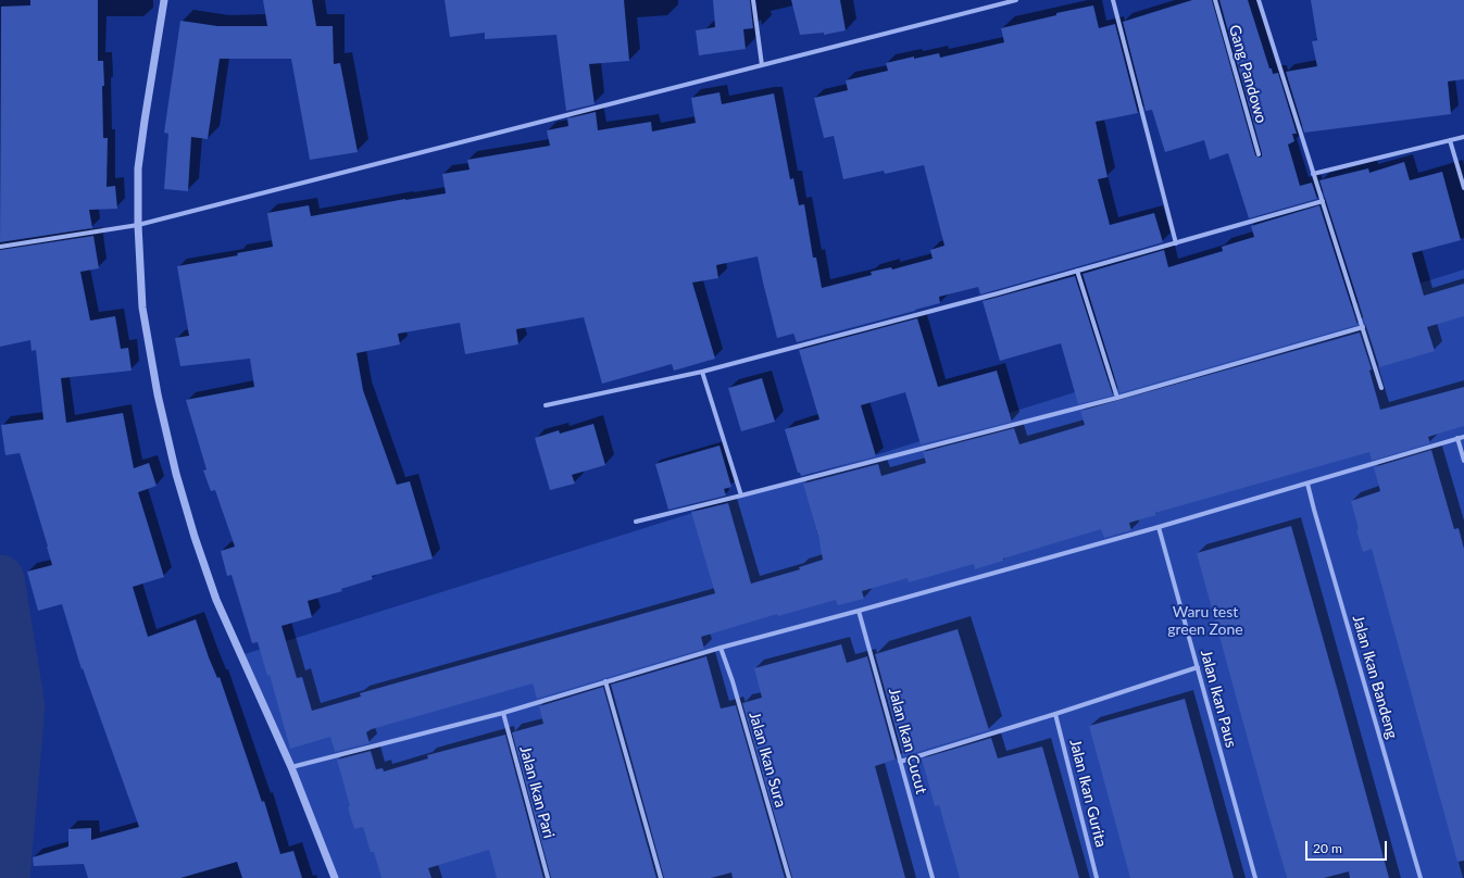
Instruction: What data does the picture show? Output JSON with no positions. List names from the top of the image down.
{
  "streets": {
    "street": [
      "Gang Pandowo",
      "Jalan Ikan Bandeng",
      "Jalan Ikan Paus",
      "Jalan Ikan Cucut",
      "Jalan Ikan Sura",
      "Jalan Ikan Pari",
      "Jalan Ikan Gurita"
    ]
  },
  "parks": ["Waru test green Zone"],
  "scale_bar": "20 m"
}
